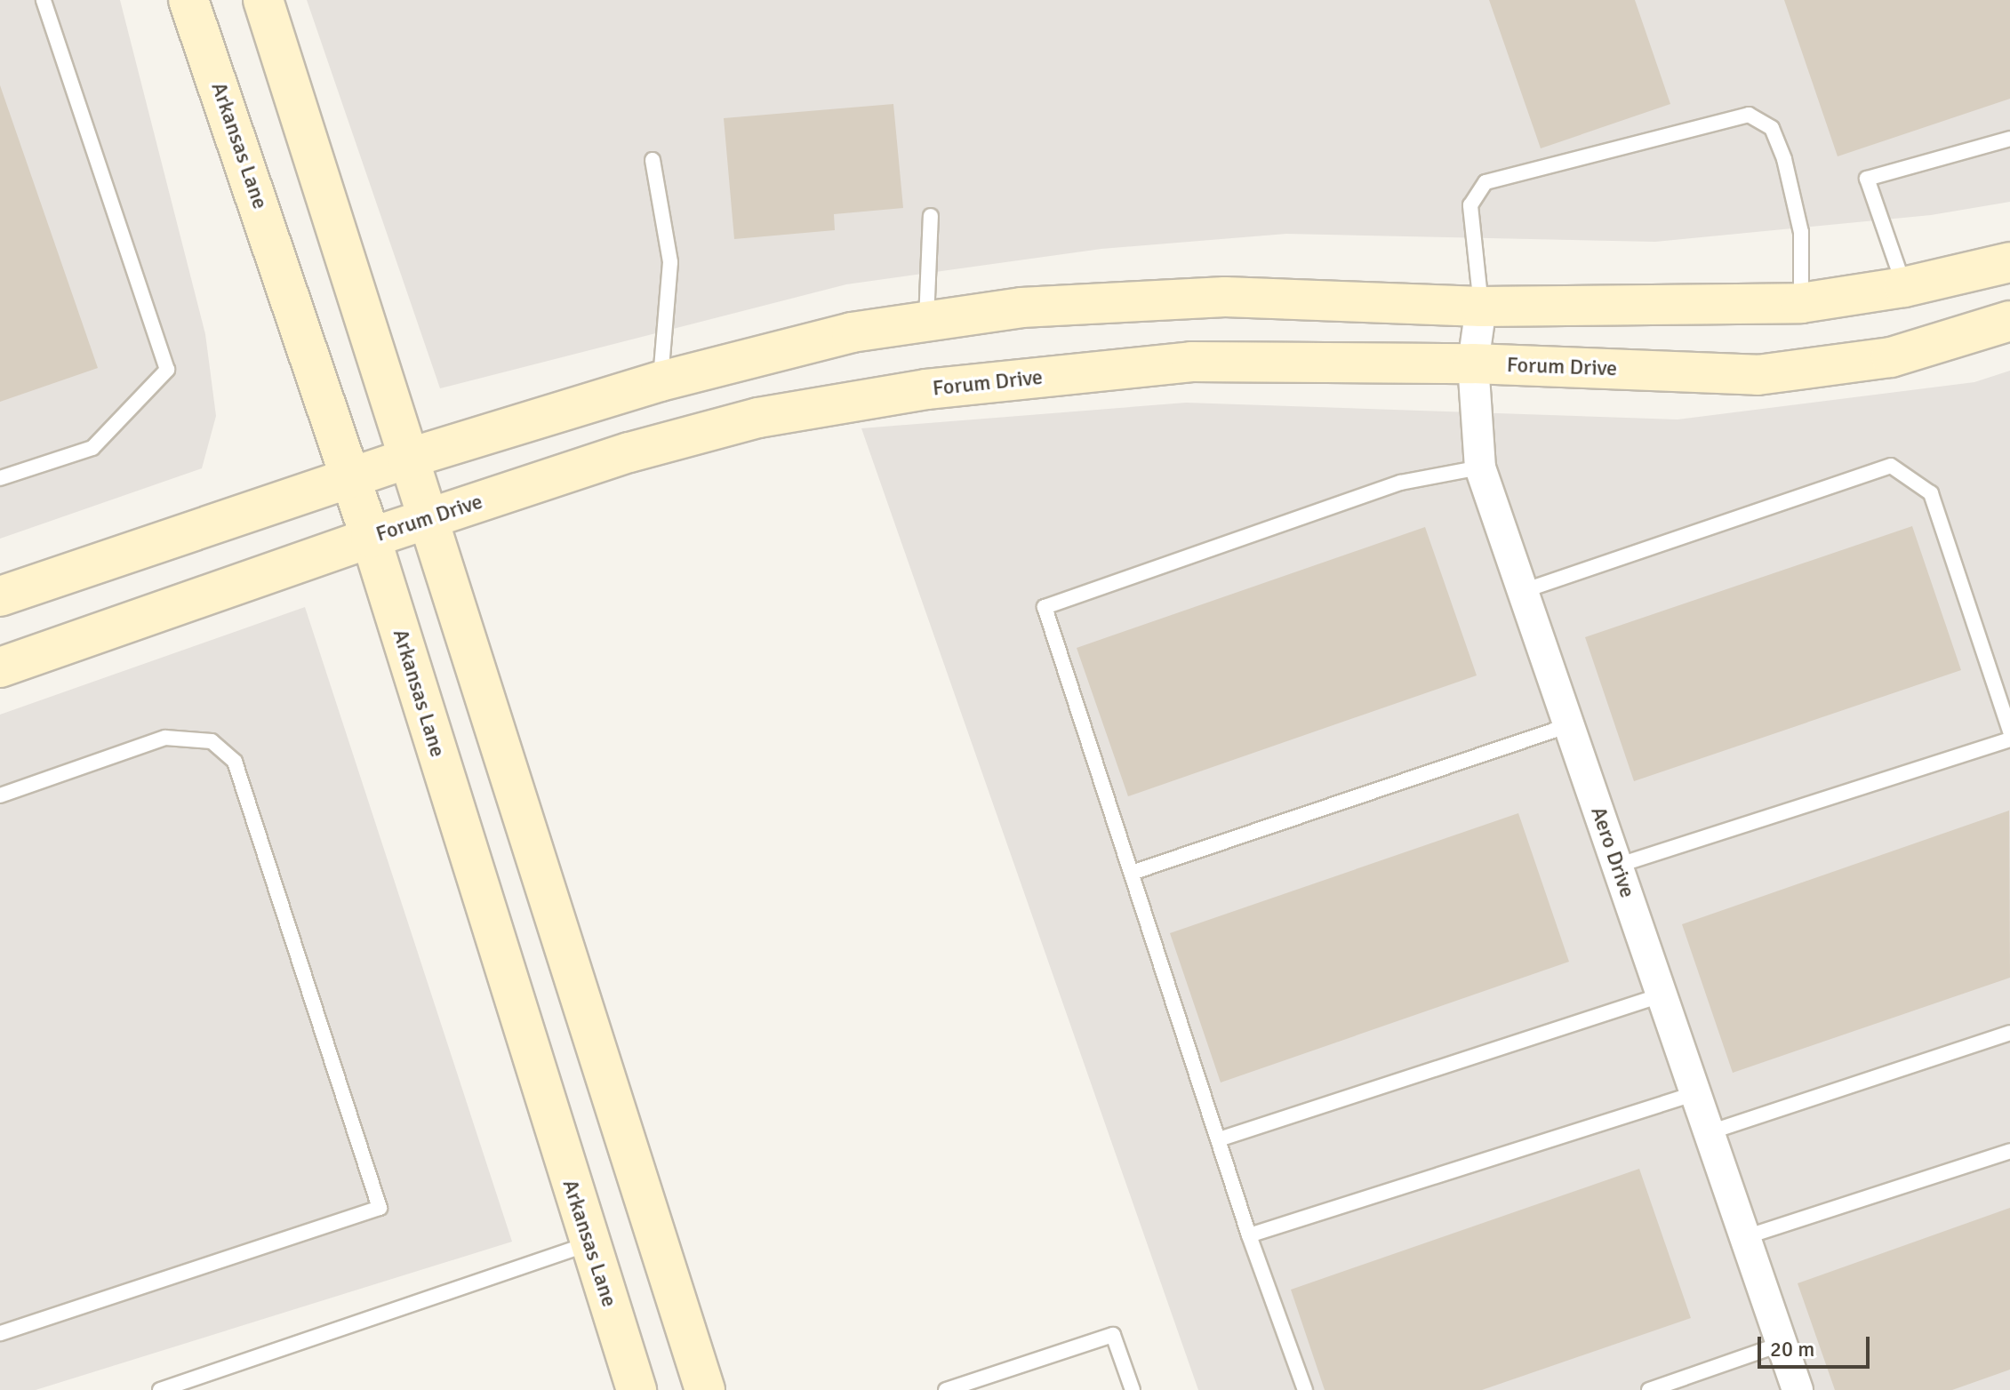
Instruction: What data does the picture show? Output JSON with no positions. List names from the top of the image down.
{
  "streets": {
    "street": ["Arkansas Lane", "Forum Drive", "Aero Drive"]
  },
  "crossings": [
    ["Arkansas Lane", "Forum Drive"],
    ["Forum Drive", "Aero Drive"]
  ],
  "scale_bar": "20 m"
}
